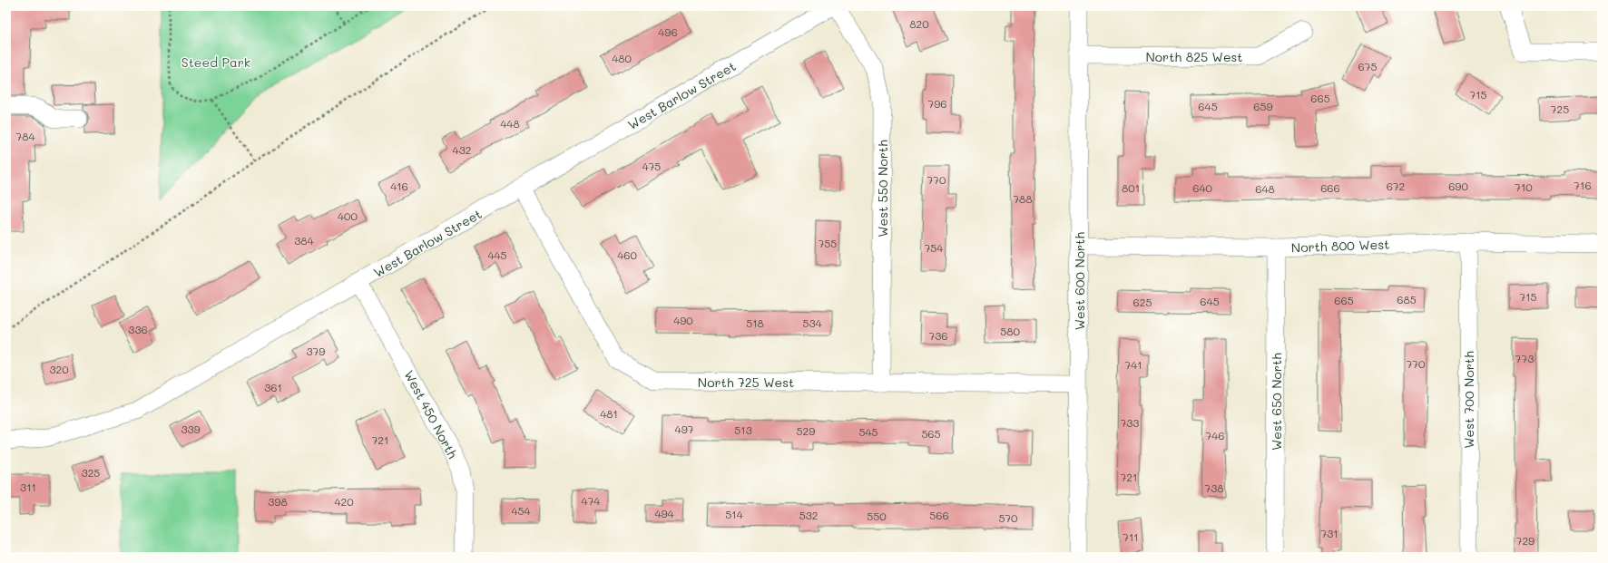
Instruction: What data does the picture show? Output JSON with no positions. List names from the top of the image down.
{
  "streets": {
    "street": [
      "North 825 West",
      "West Barlow Street",
      "West 550 North",
      "North 800 West",
      "West 600 North",
      "North 725 West",
      "West 700 North",
      "West 650 North",
      "West 450 North"
    ]
  },
  "crossings": [
    ["North 825 West", "West 600 North"],
    ["West Barlow Street", "West 550 North"],
    ["West Barlow Street", "North 725 West"],
    ["West Barlow Street", "West 450 North"],
    ["West 550 North", "North 725 West"],
    ["North 800 West", "West 600 North"],
    ["North 800 West", "West 700 North"],
    ["North 800 West", "West 650 North"],
    ["West 600 North", "North 725 West"]
  ],
  "parks": ["Steed Park"],
  "house_numbers": [
    "820",
    "496",
    "480",
    "675",
    "715",
    "665",
    "796",
    "645",
    "659",
    "725",
    "448",
    "784",
    "432",
    "475",
    "770",
    "716",
    "416",
    "672",
    "690",
    "710",
    "801",
    "640",
    "666",
    "648",
    "788",
    "400",
    "384",
    "755",
    "754",
    "445",
    "460",
    "715",
    "685",
    "665",
    "645",
    "625",
    "490",
    "518",
    "534",
    "336",
    "580",
    "736",
    "379",
    "773",
    "770",
    "741",
    "320",
    "361",
    "481",
    "733",
    "339",
    "497",
    "513",
    "529",
    "545",
    "565",
    "746",
    "721",
    "325",
    "721",
    "311",
    "738",
    "474",
    "398",
    "420",
    "454",
    "494",
    "514",
    "532",
    "566",
    "550",
    "570",
    "731",
    "711",
    "729"
  ]
}
